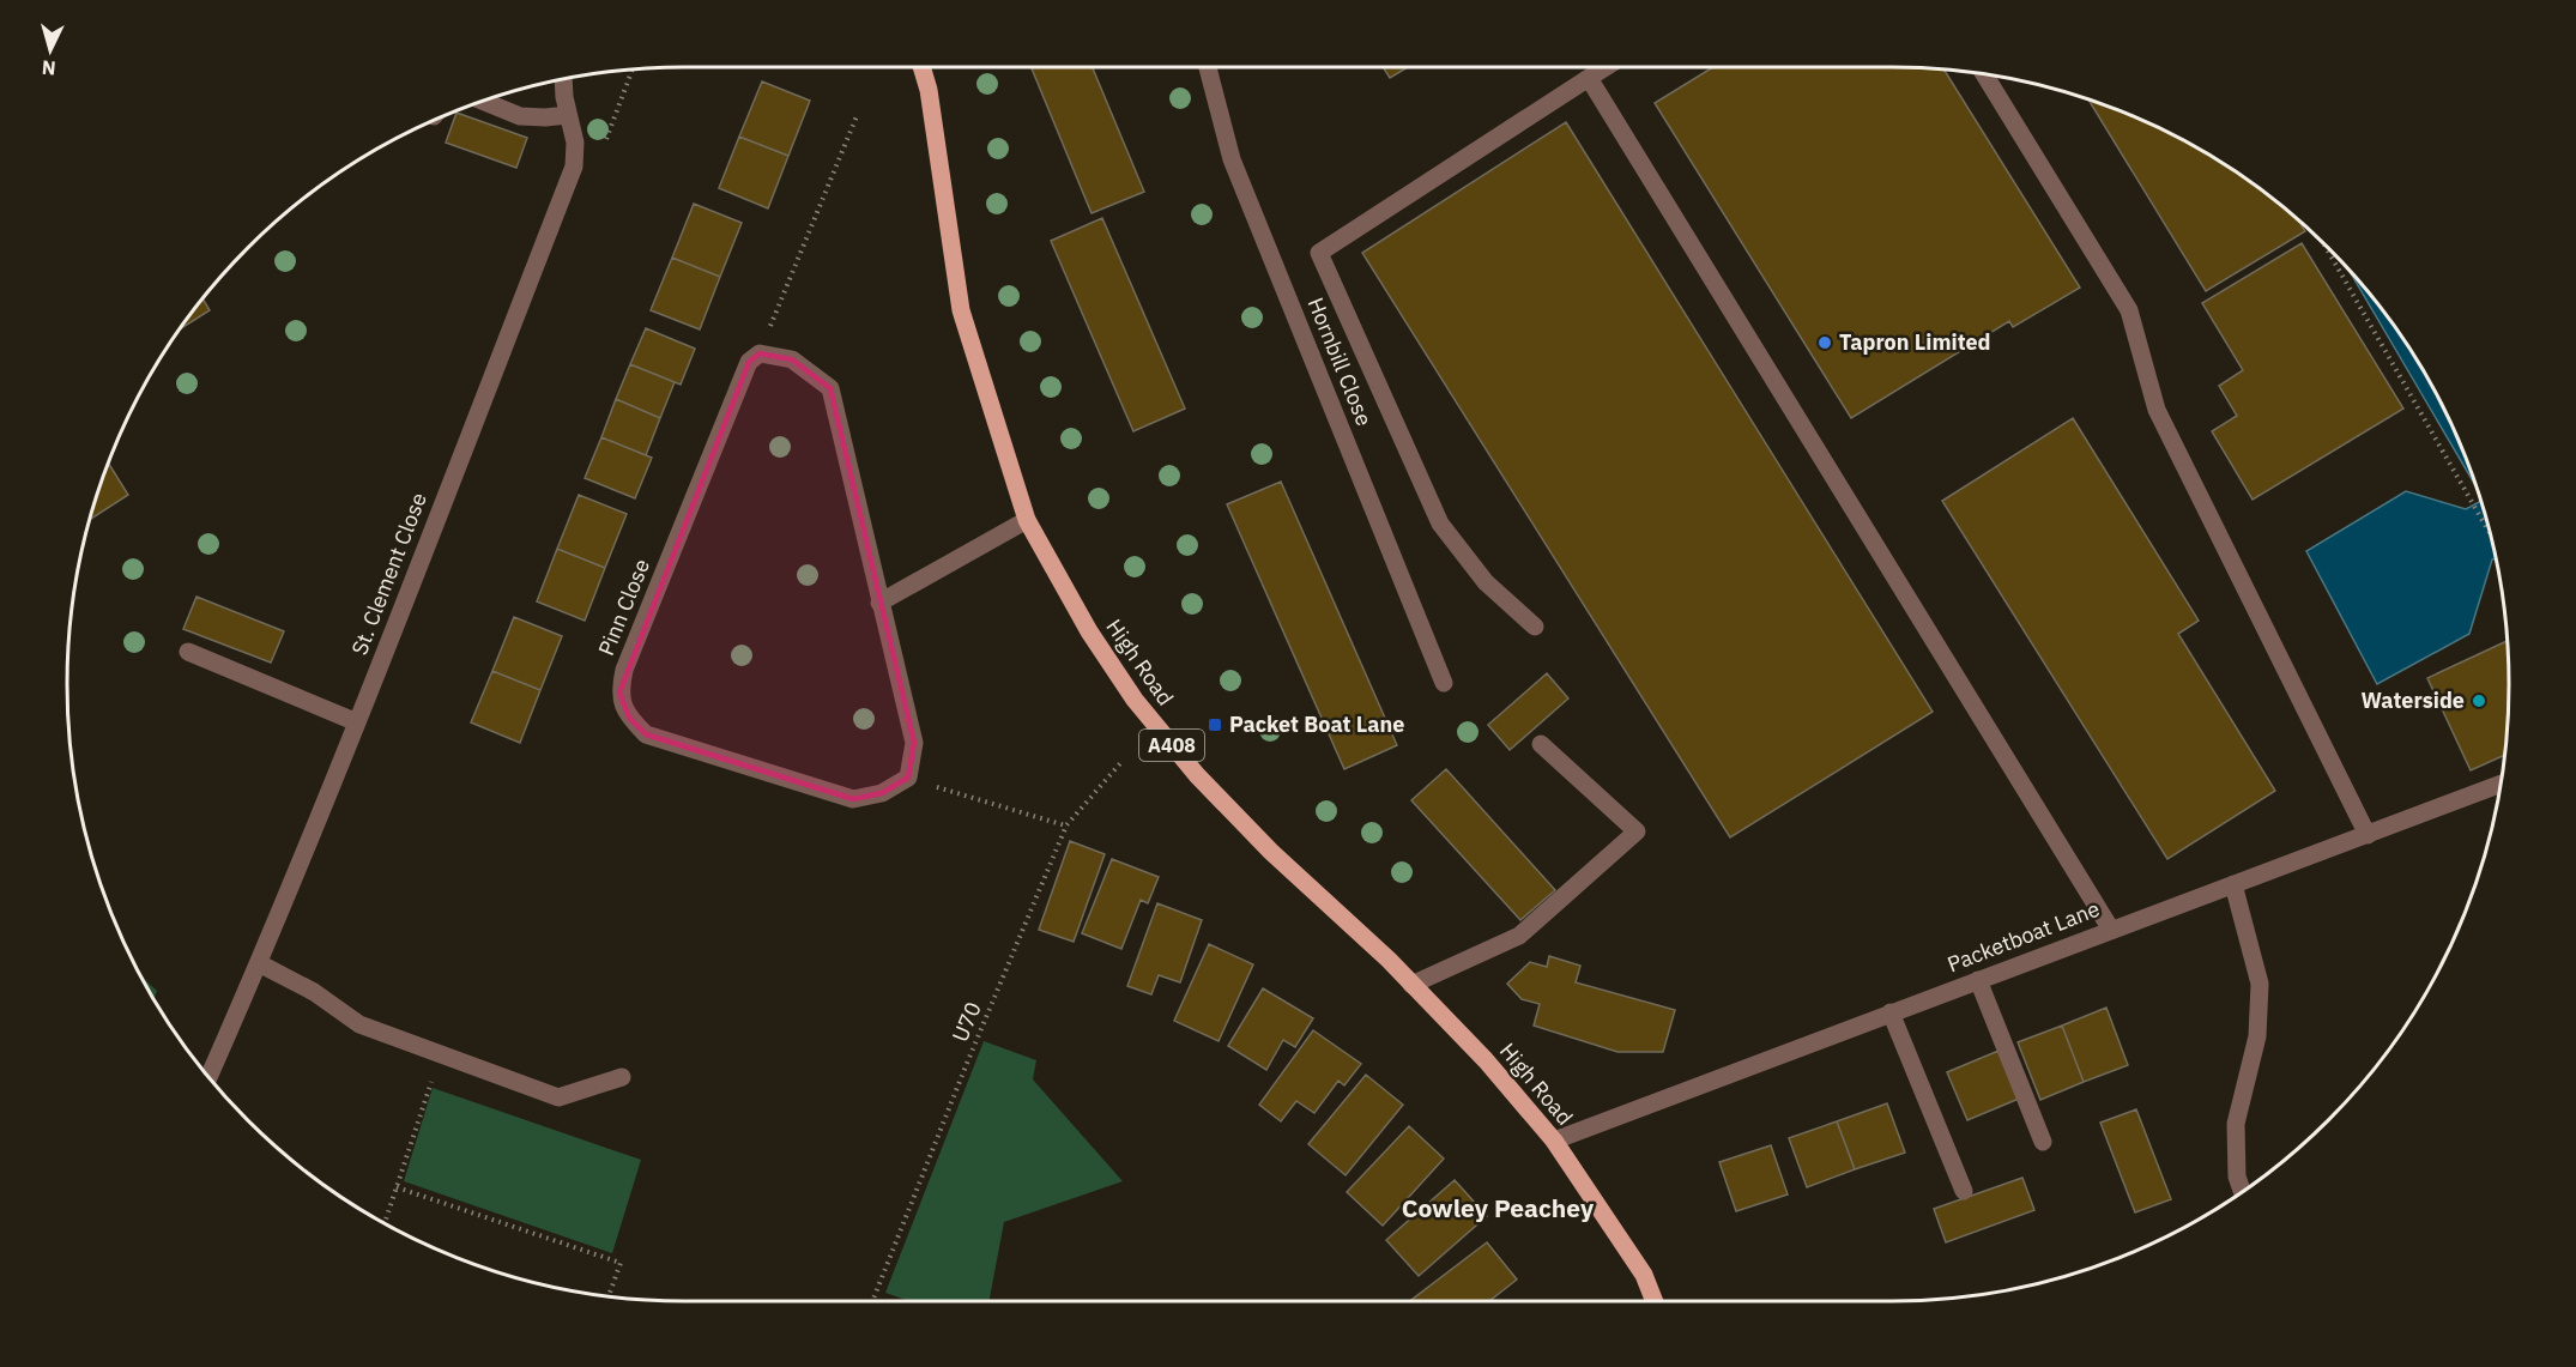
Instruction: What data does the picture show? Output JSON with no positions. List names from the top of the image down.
{
  "streets": {
    "main road": ["High Road", "A408"],
    "street": [
      "Hornbill Close",
      "St. Clement Close",
      "Pinn Close",
      "Packetboat Lane"
    ],
    "path": ["U70"]
  },
  "crossings": [
    ["High Road", "Packetboat Lane"]
  ],
  "districts": ["Cowley Peachey"],
  "places": {
    "other": ["Tapron Limited", "Waterside"],
    "transit": ["Packet Boat Lane"]
  },
  "north": "bottom"
}
